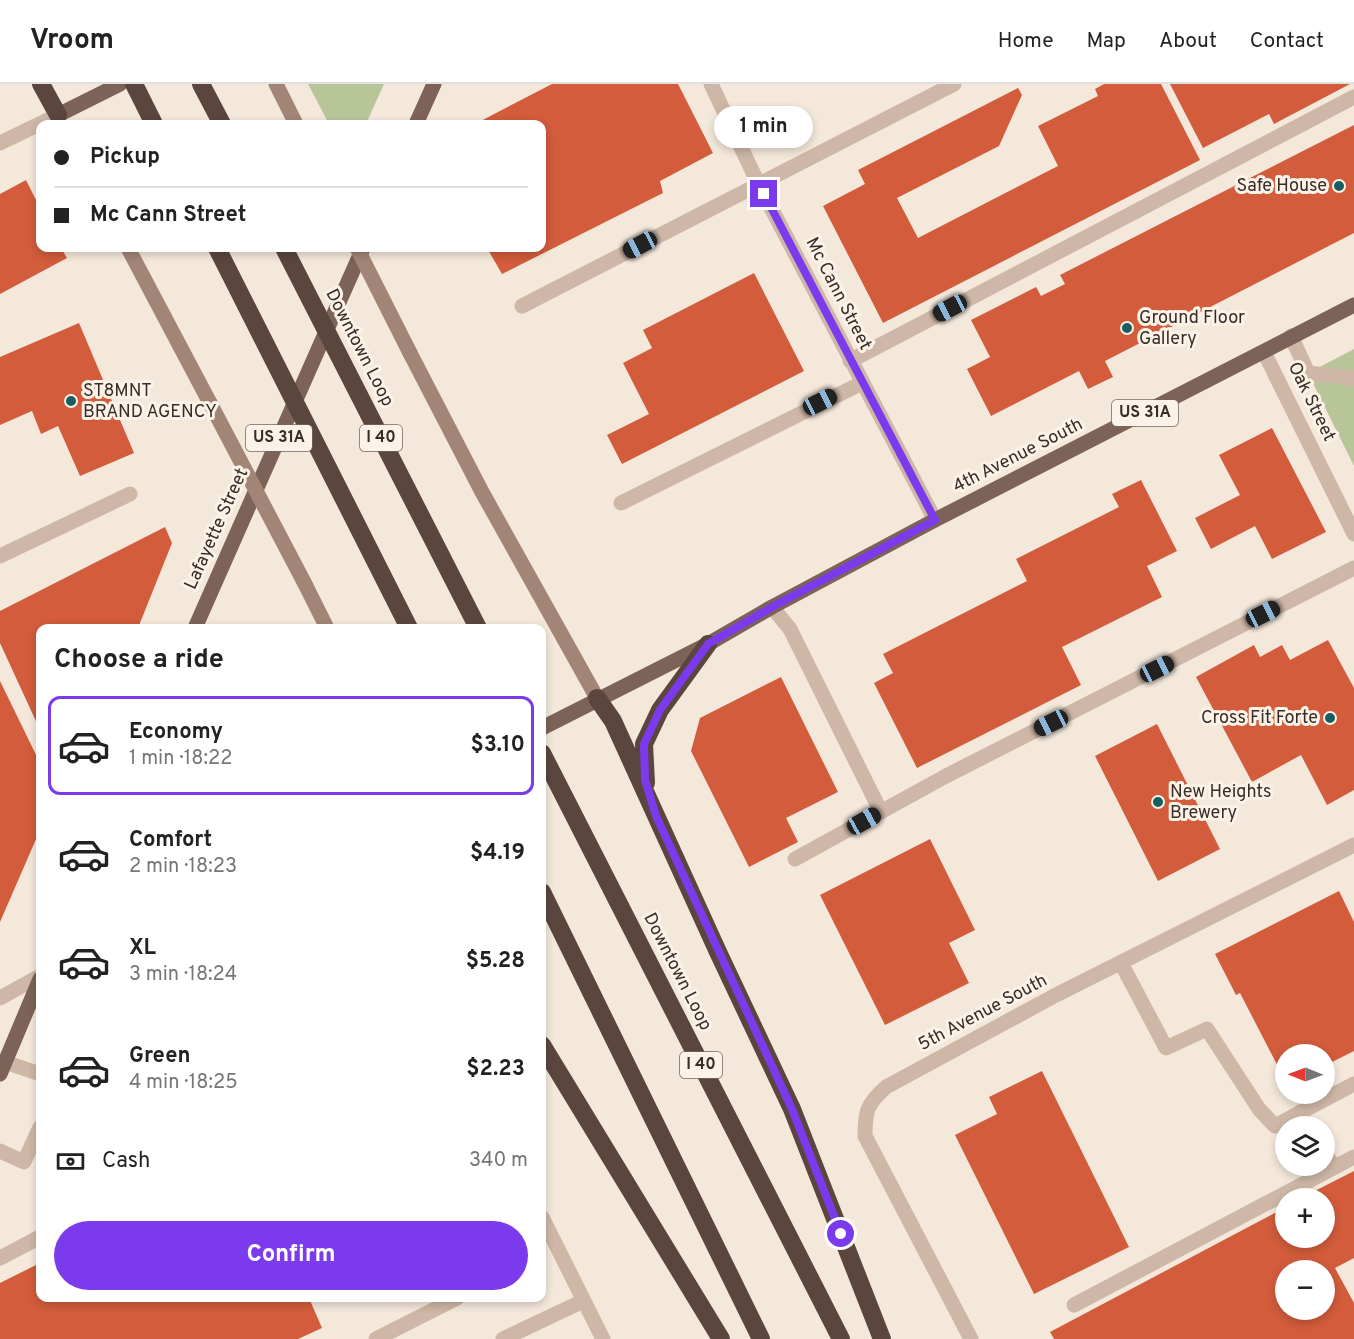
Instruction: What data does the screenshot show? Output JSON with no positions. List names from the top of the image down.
{
  "streets": {
    "highway": ["Downtown Loop", "I 40"],
    "main road": ["US 31A", "4th Avenue South", "Lafayette Street"],
    "street": ["Mc Cann Street", "Oak Street", "5th Avenue South"]
  },
  "crossings": [
    ["Mc Cann Street", "4th Avenue South"],
    ["Oak Street", "4th Avenue South"]
  ],
  "places": [
    "Safe House",
    "Ground Floor Gallery",
    "ST8MNT BRAND AGENCY",
    "Cross Fit Forte",
    "New Heights Brewery"
  ],
  "north": "left",
  "page": {
    "header": "Vroom",
    "nav": [
      "Home",
      "Map",
      "About",
      "Contact"
    ],
    "bubble": "1 min",
    "banner": ["Pickup", "Mc Cann Street"],
    "heading": "Choose a ride",
    "list": [
      {
        "name": "Economy",
        "note": "1 min · 18:22",
        "value": "$3.10"
      },
      {
        "name": "Comfort",
        "note": "2 min · 18:23",
        "value": "$4.19"
      },
      {
        "name": "XL",
        "note": "3 min · 18:24",
        "value": "$5.28"
      },
      {
        "name": "Green",
        "note": "4 min · 18:25",
        "value": "$2.23"
      }
    ],
    "map_buttons": ["+", "−"],
    "pay": ["Cash", "340 m"],
    "buttons": "Confirm"
  }
}
